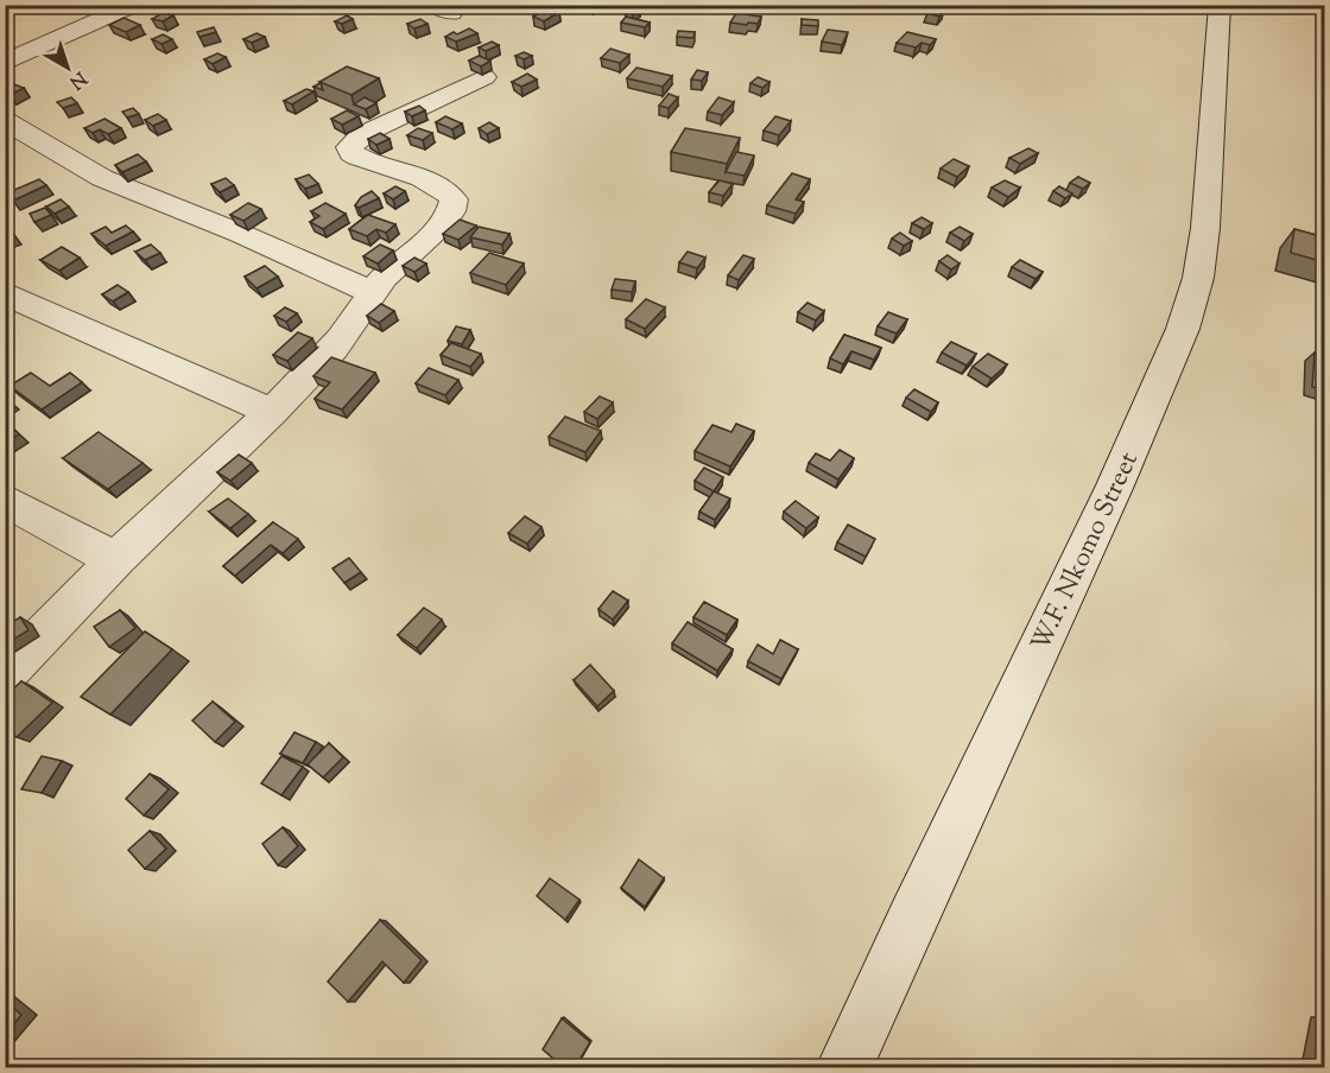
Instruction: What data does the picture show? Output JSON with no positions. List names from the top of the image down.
{
  "streets": {
    "street": ["W.F. Nkomo Street"]
  },
  "north": "bottom right"
}
